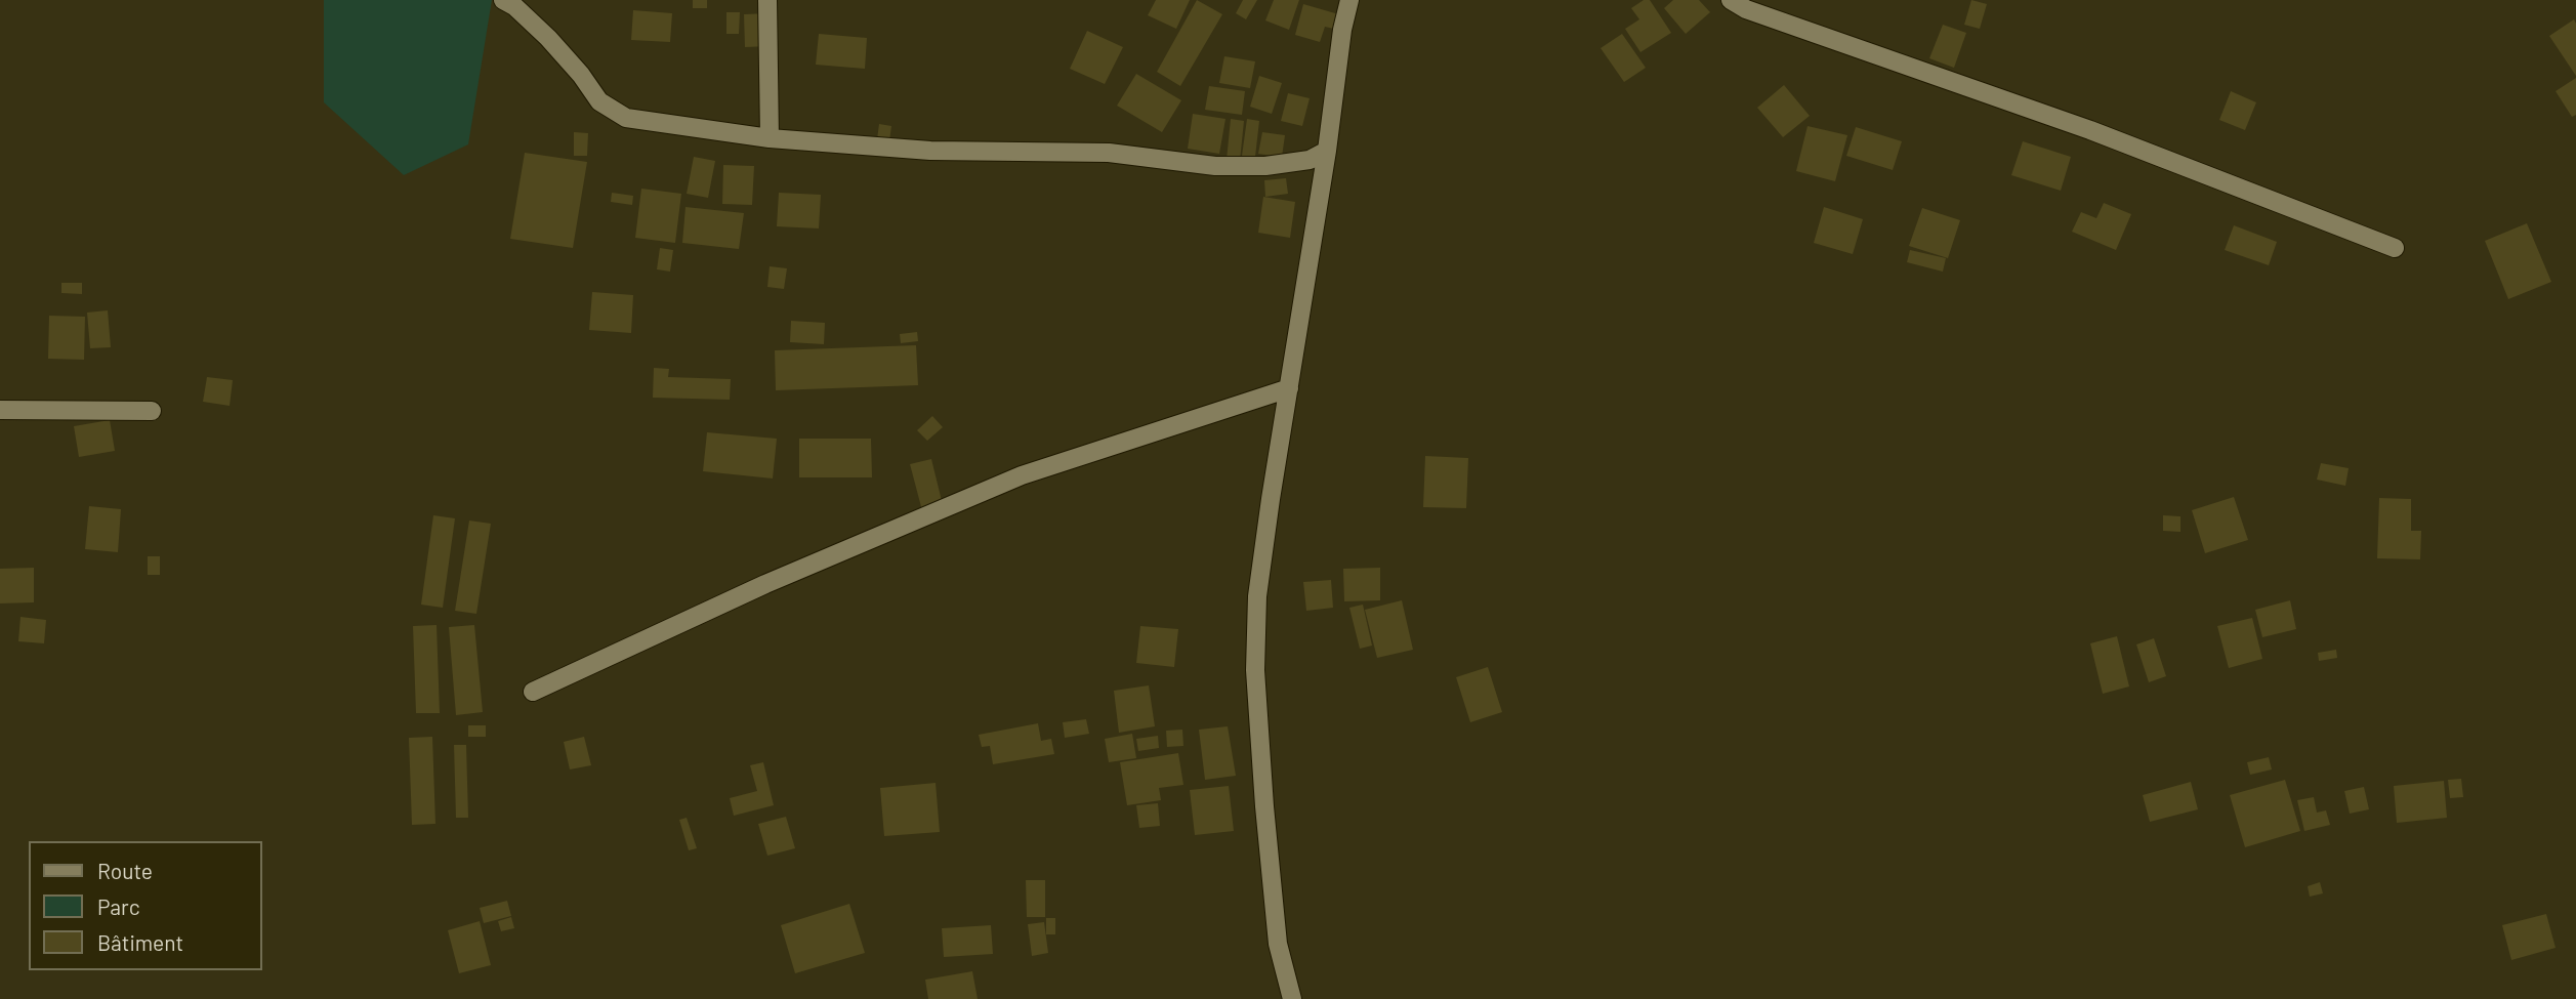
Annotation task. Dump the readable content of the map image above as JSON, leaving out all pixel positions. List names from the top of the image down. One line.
{"legend":["Route","Parc","Bâtiment"]}
